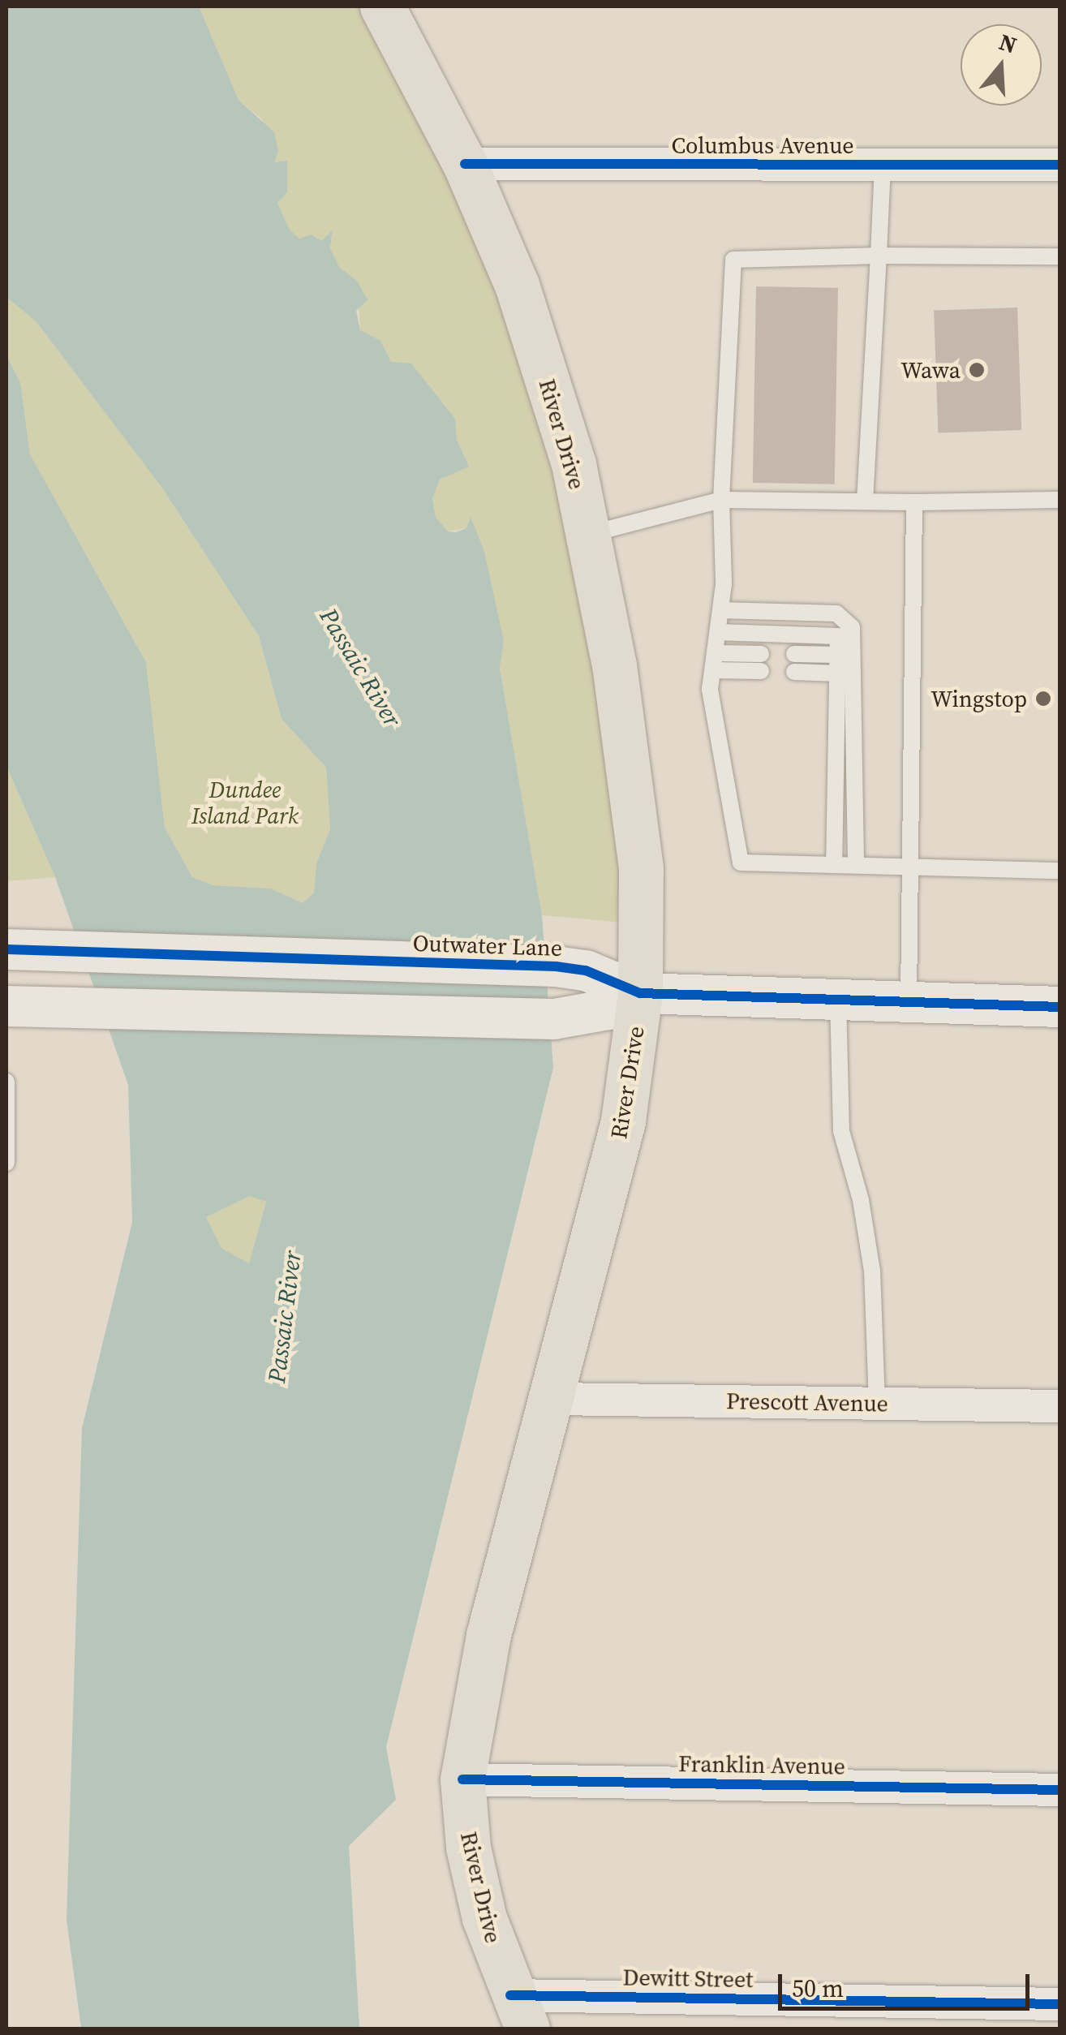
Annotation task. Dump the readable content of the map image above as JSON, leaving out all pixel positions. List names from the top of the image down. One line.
{"streets":{"main road":["River Drive"],"street":["Columbus Avenue","Outwater Lane","Prescott Avenue","Franklin Avenue","Dewitt Street"]},"crossings":[["Columbus Avenue","River Drive"],["River Drive","Outwater Lane"],["River Drive","Prescott Avenue"],["River Drive","Franklin Avenue"],["River Drive","Dewitt Street"]],"water":["Passaic River"],"parks":["Dundee Island Park"],"places":["Wawa","Wingstop"],"scale_bar":"50 m","north":"top"}
